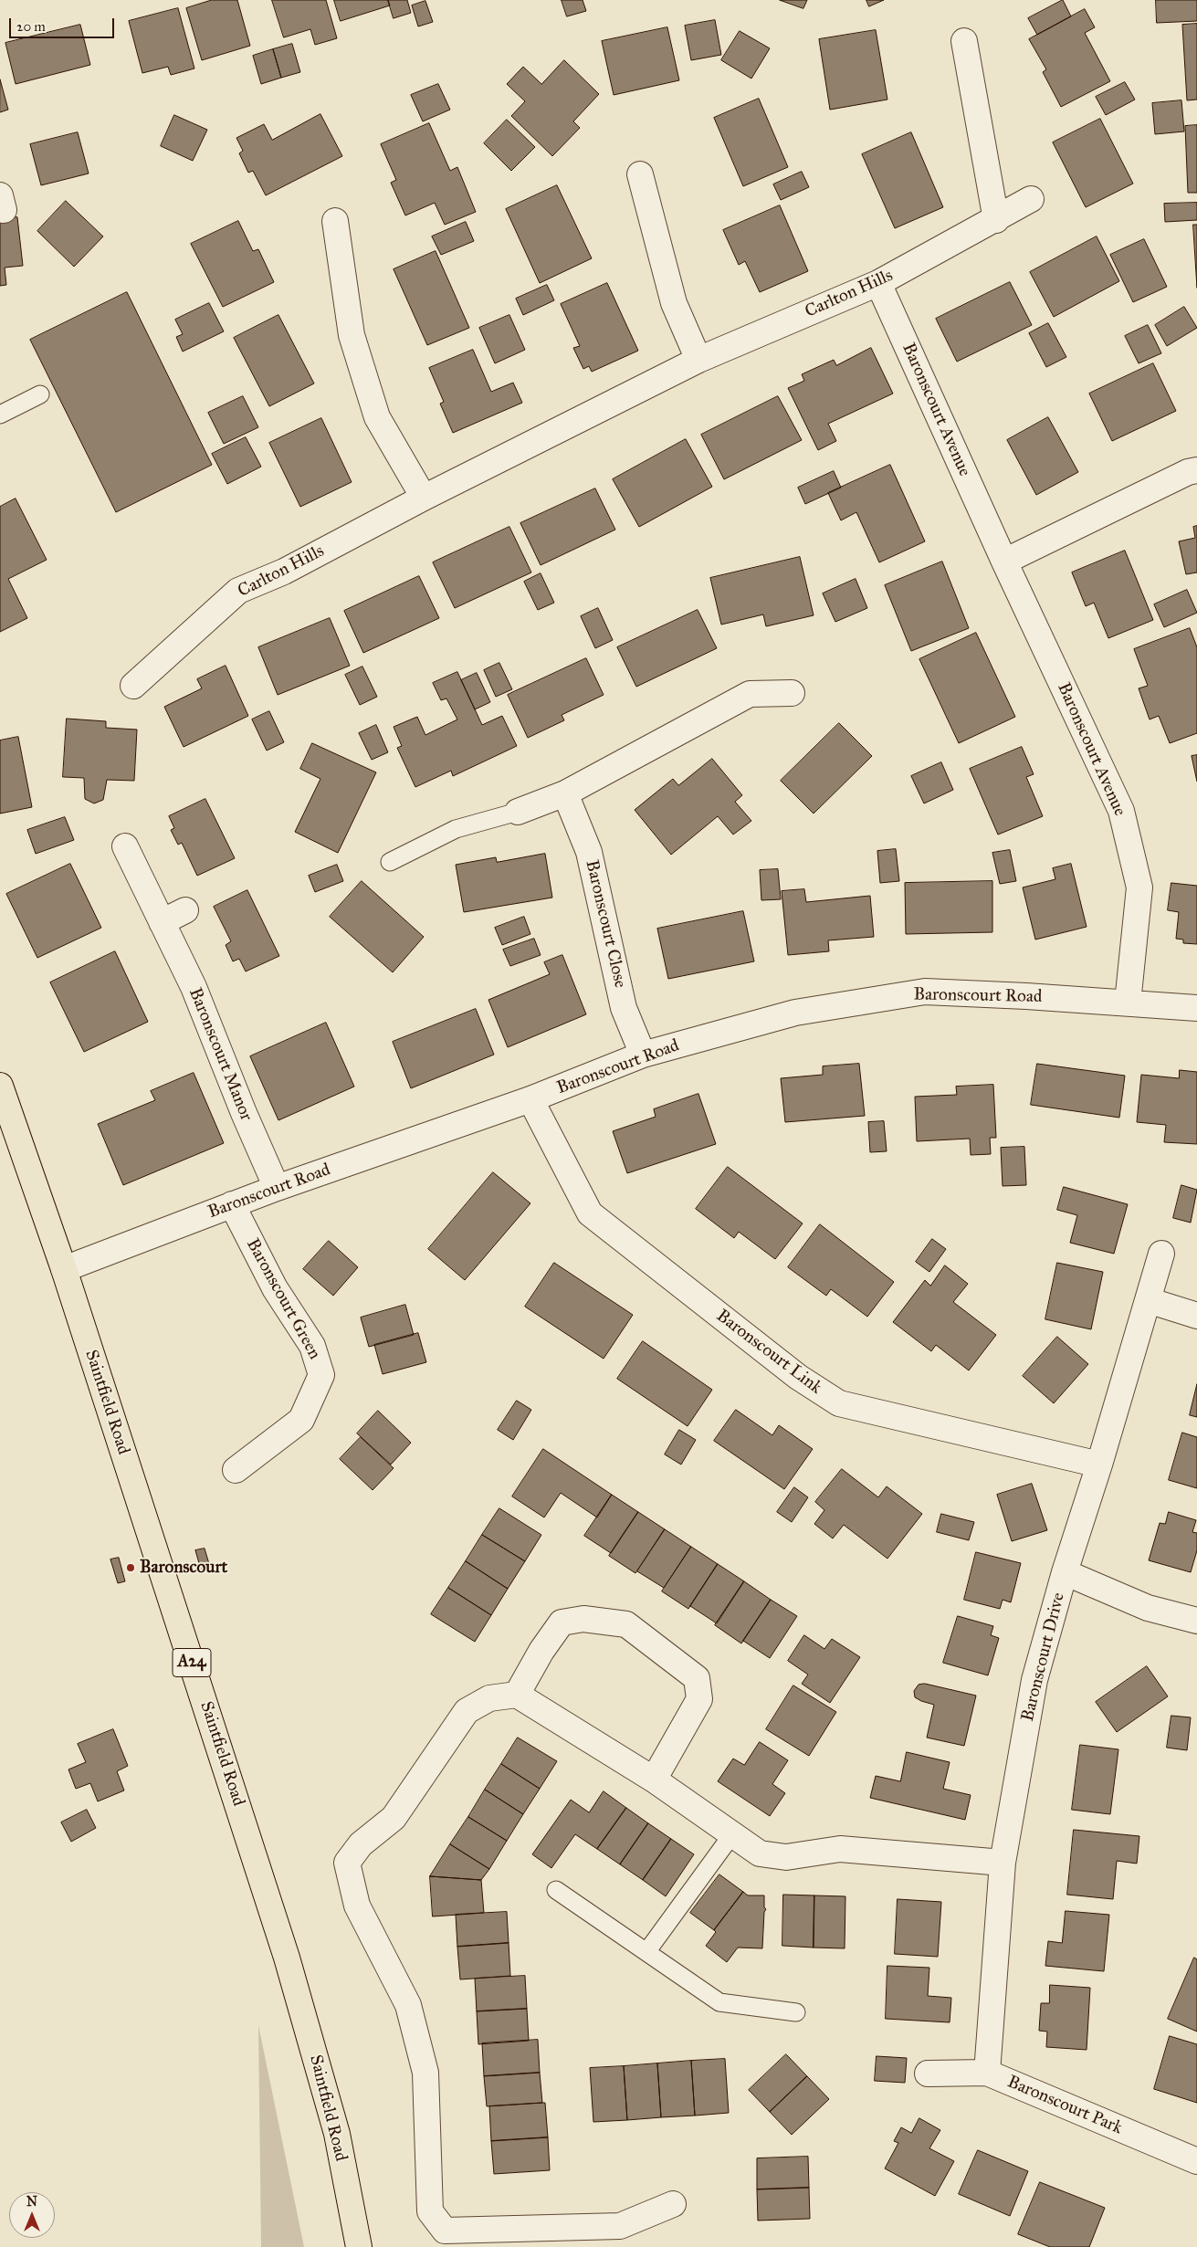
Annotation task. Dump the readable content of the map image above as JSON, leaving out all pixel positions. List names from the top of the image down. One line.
{"streets":{"highway":["Saintfield Road","A24"],"street":["Carlton Hills","Baronscourt Avenue","Baronscourt Close","Baronscourt Road","Baronscourt Manor","Baronscourt Green","Baronscourt Link","Baronscourt Drive","Baronscourt Park"]},"crossings":[["Carlton Hills","Baronscourt Avenue"],["Baronscourt Avenue","Baronscourt Road"],["Baronscourt Close","Baronscourt Road"],["Baronscourt Road","Baronscourt Manor"],["Baronscourt Road","Baronscourt Green"],["Baronscourt Road","Baronscourt Link"],["Baronscourt Road","Saintfield Road"],["Baronscourt Link","Baronscourt Drive"],["Baronscourt Drive","Baronscourt Park"]],"places":["Baronscourt"],"scale_bar":"20 m","north":"top"}
